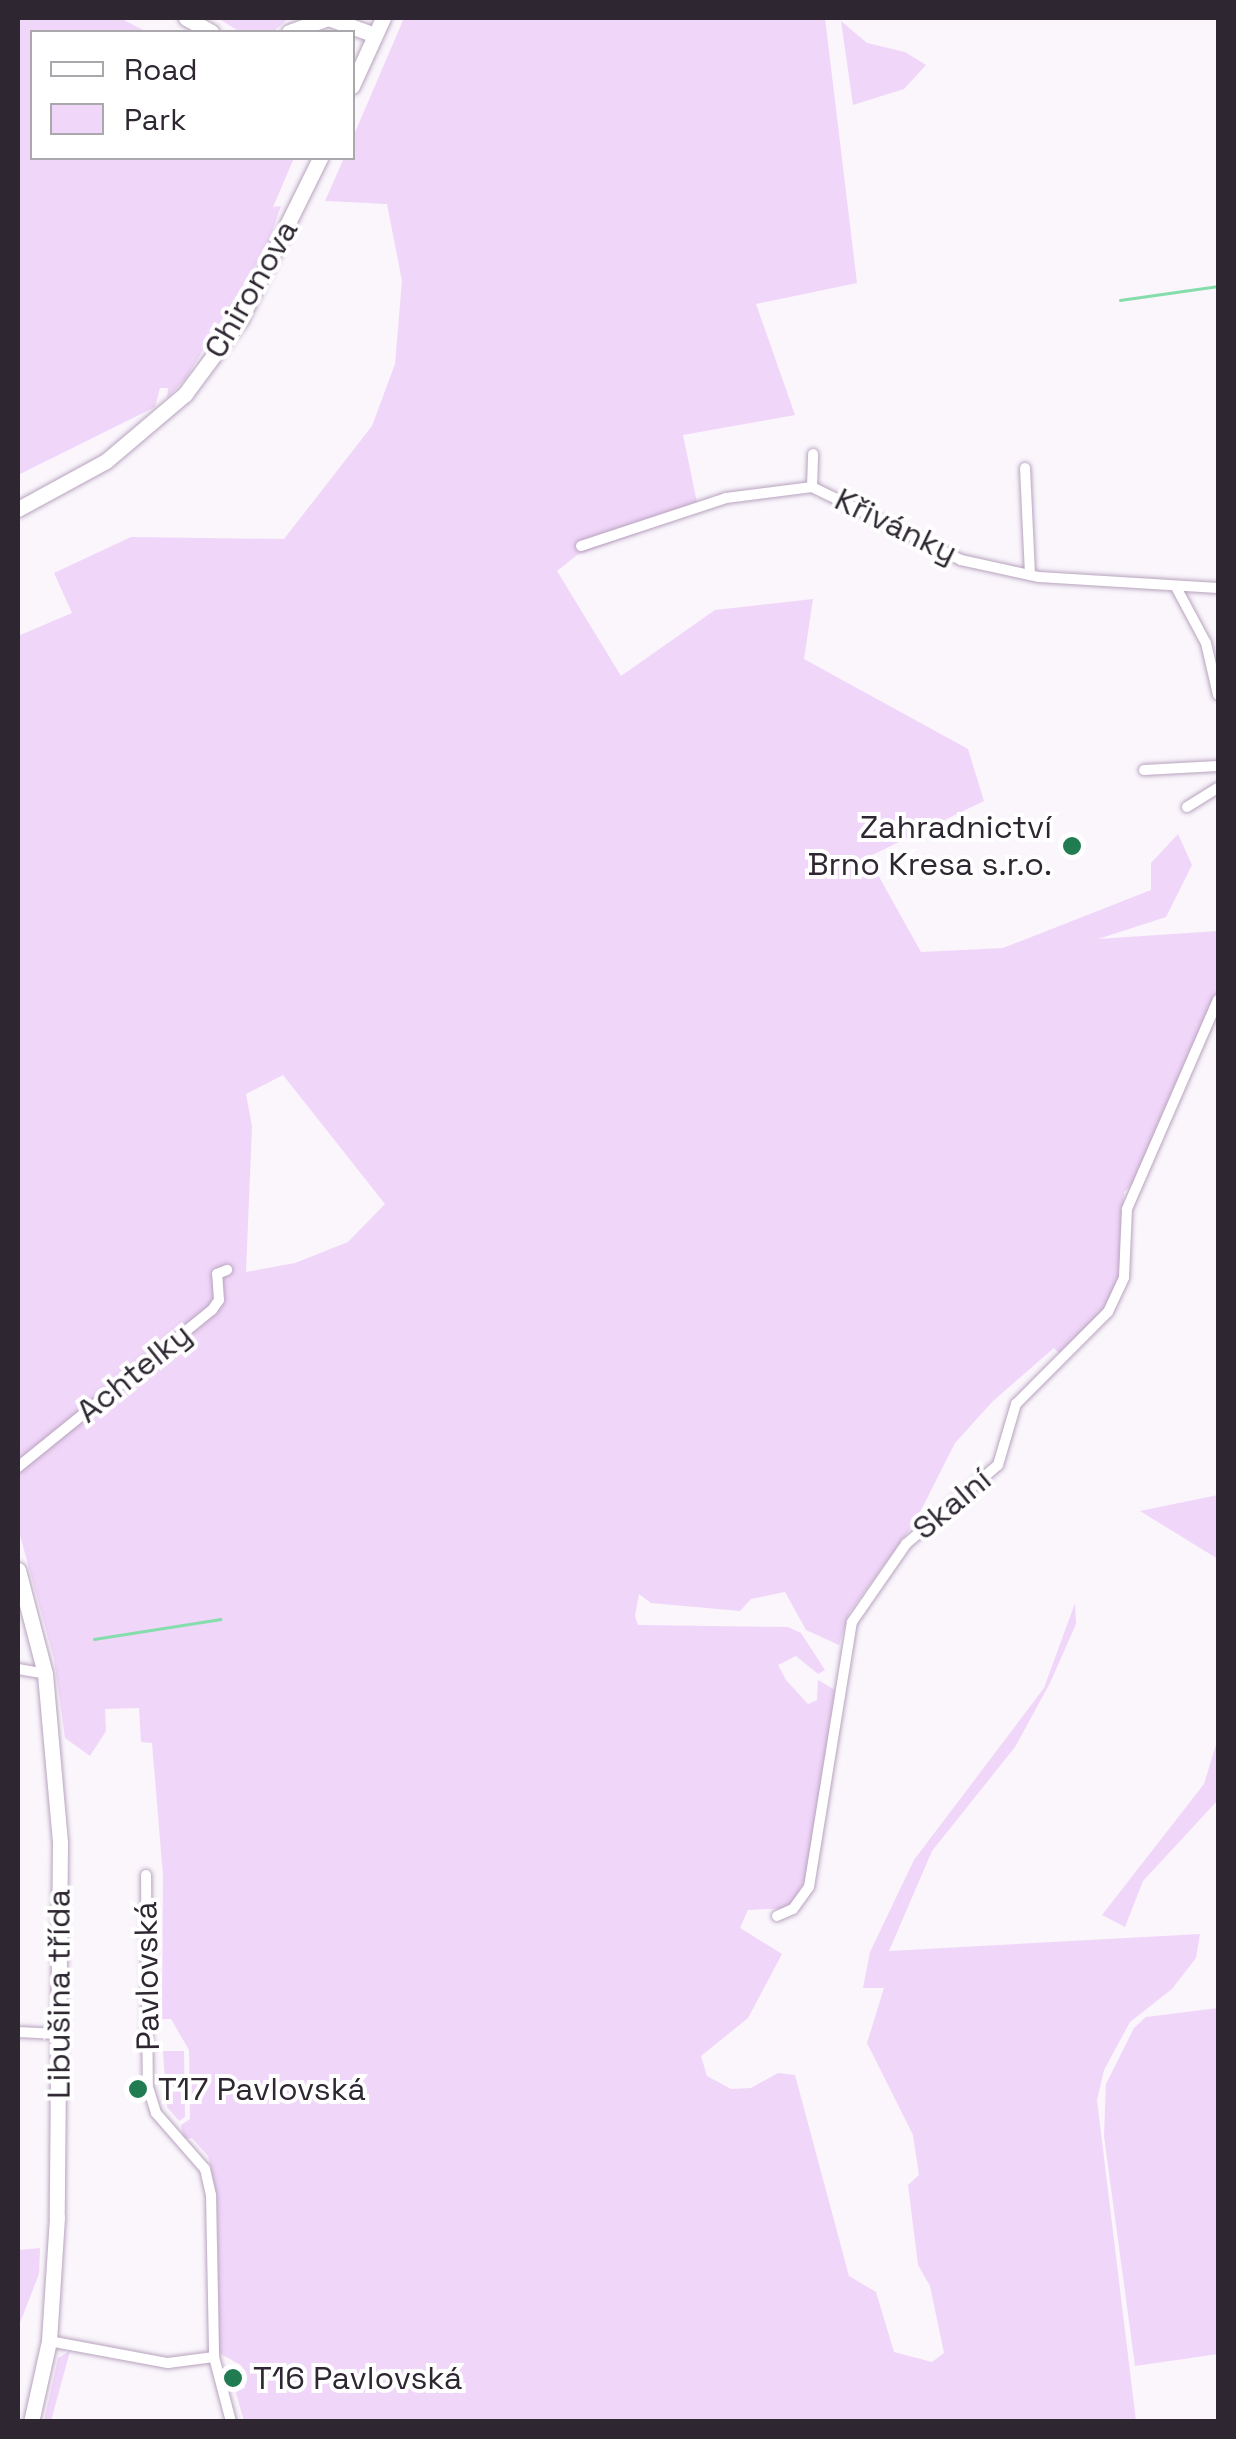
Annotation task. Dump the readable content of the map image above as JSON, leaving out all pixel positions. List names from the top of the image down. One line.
{"streets":{"street":["Chironova","Křivánky","Achtelky","Skalní","Pavlovská","Libušina třída"]},"places":["Zahradnictví Brno Kresa s.r.o.","T17 Pavlovská","T16 Pavlovská"],"legend":["Road","Park"]}
